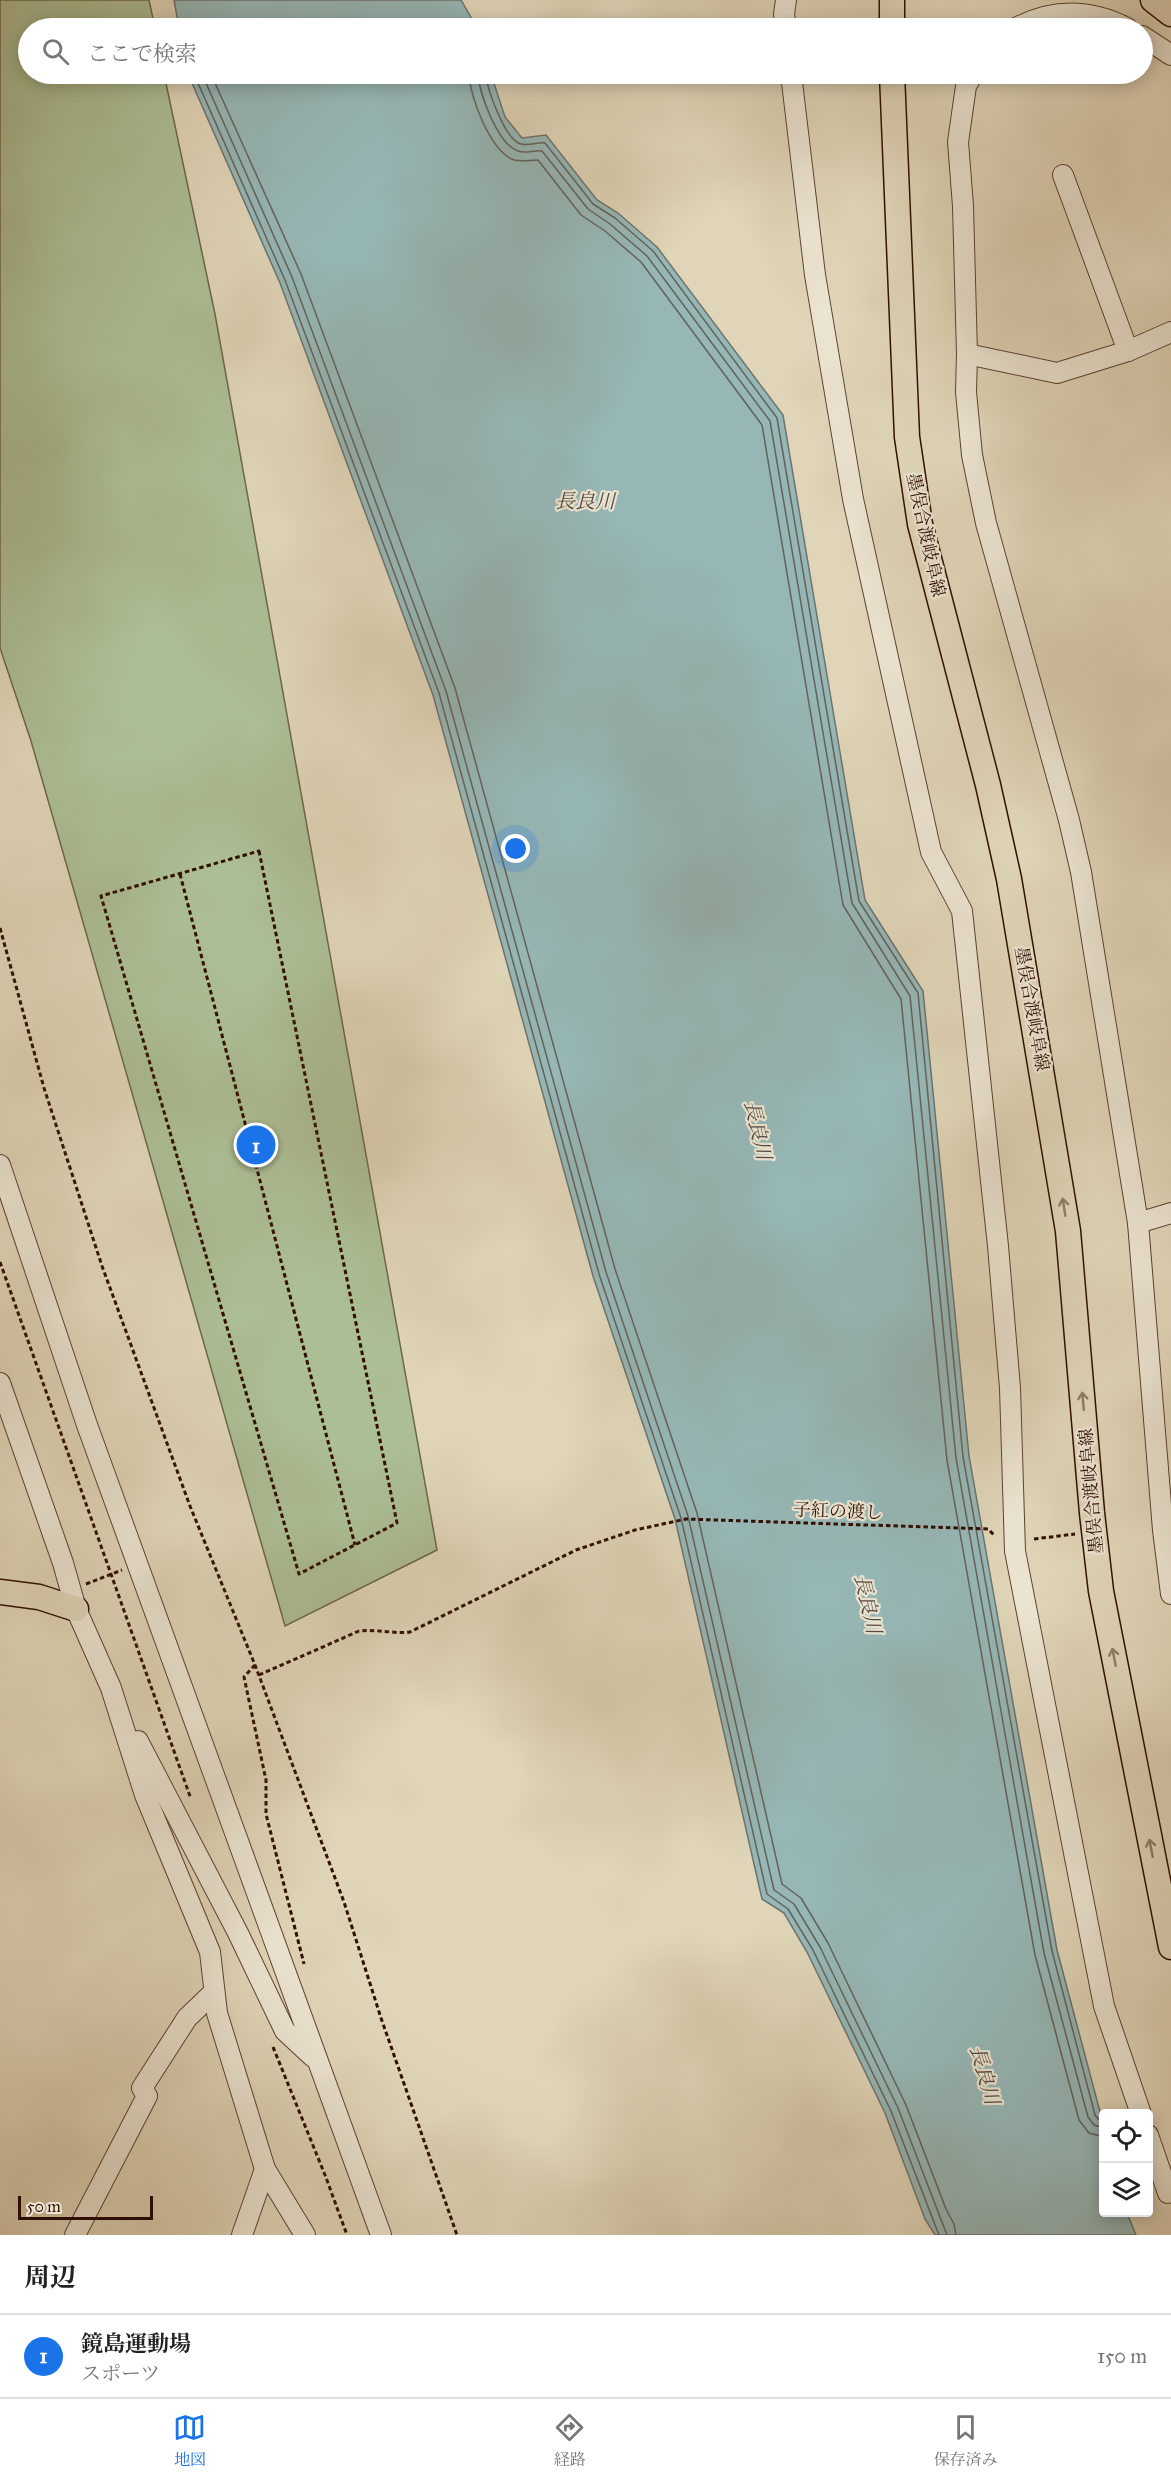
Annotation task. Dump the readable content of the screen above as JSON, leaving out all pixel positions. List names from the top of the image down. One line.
{"streets":{"main road":["墨俣合渡岐阜線"],"path":["子紅の渡し"]},"one_way":["墨俣合渡岐阜線"],"water":["長良川"],"scale_bar":"50 m","page":{"search":"ここで検索","pins":"1","scale":"50 m","heading":"周辺","list":[{"mark":"1","name":"鏡島運動場","note":"スポーツ","value":"150 m"}],"nav":["地図","経路","保存済み"]}}
